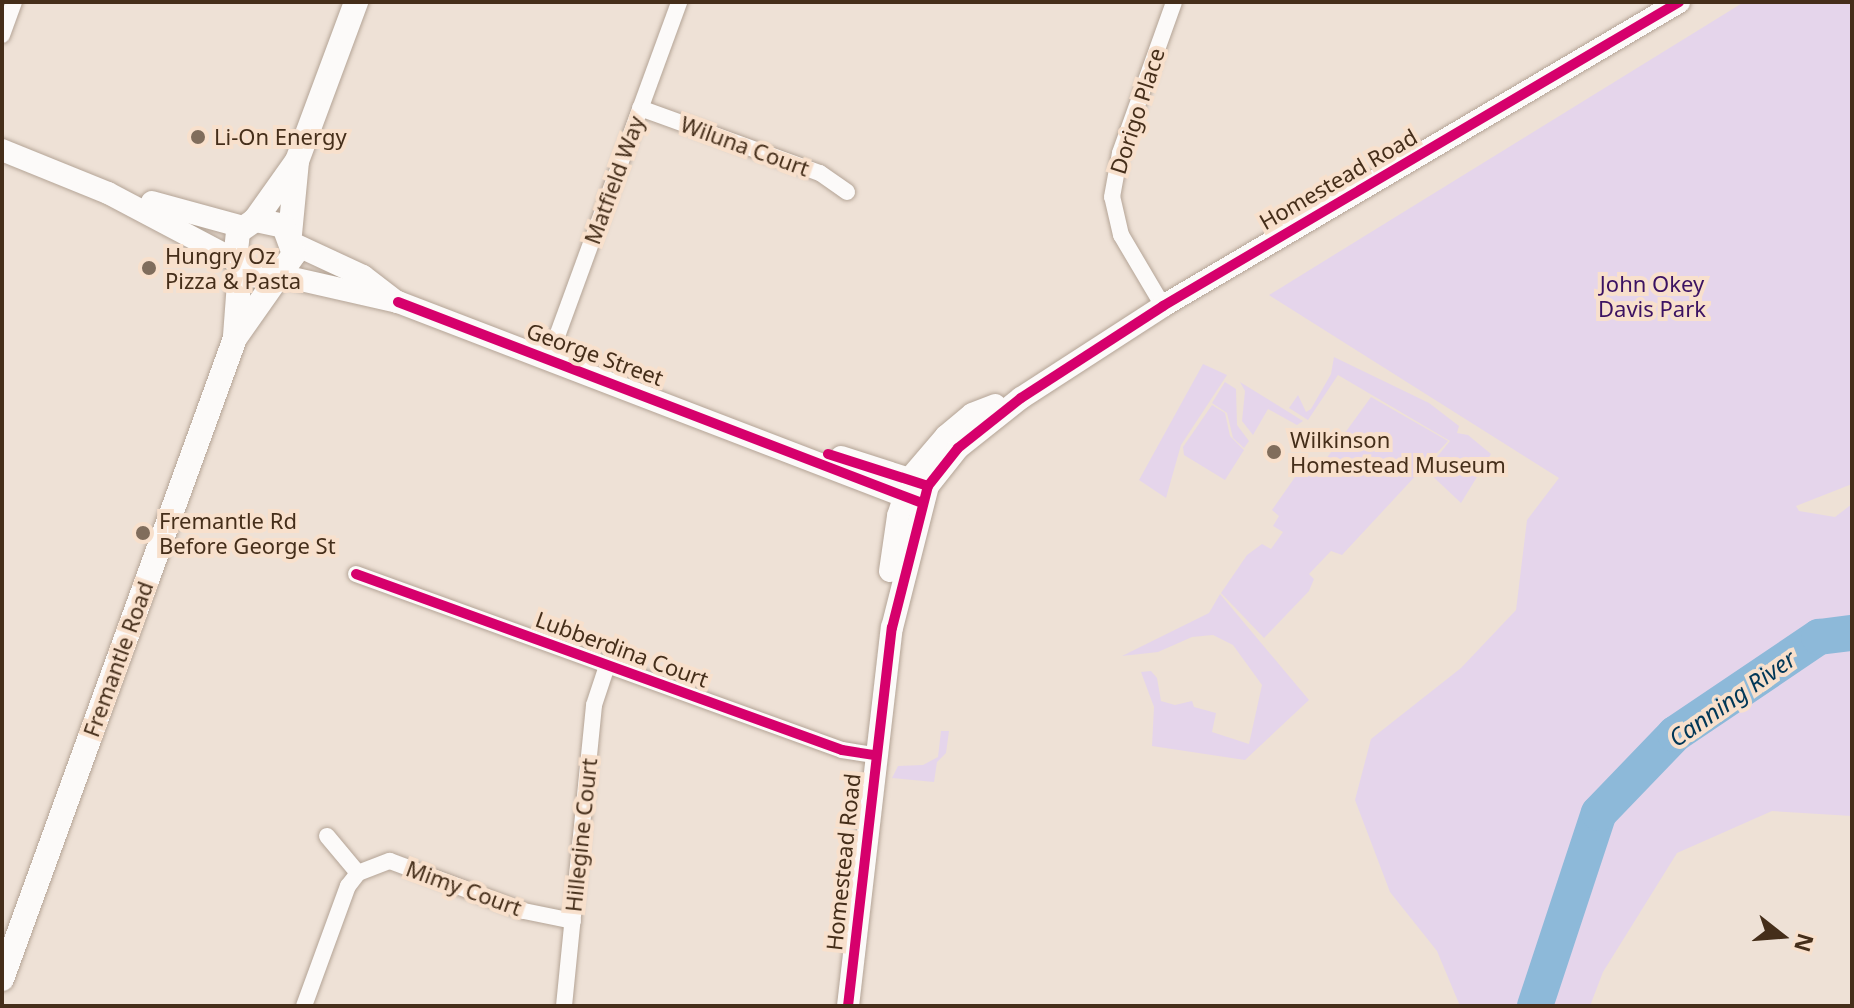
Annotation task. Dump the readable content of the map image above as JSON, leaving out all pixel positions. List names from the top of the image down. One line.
{"streets":{"main road":["Fremantle Road"],"street":["Dorigo Place","Wiluna Court","Homestead Road","Matfield Way","George Street","Lubberdina Court","Hillegine Court","Mimy Court"]},"crossings":[["Dorigo Place","Homestead Road"],["Wiluna Court","Matfield Way"],["Homestead Road","George Street"],["Homestead Road","Lubberdina Court"],["Matfield Way","George Street"],["George Street","Fremantle Road"],["Lubberdina Court","Hillegine Court"],["Hillegine Court","Mimy Court"]],"water":["Canning River"],"parks":["John Okey Davis Park"],"places":["Li-On Energy","Hungry Oz Pizza & Pasta","Wilkinson Homestead Museum","Fremantle Rd Before George St"],"north":"right"}
